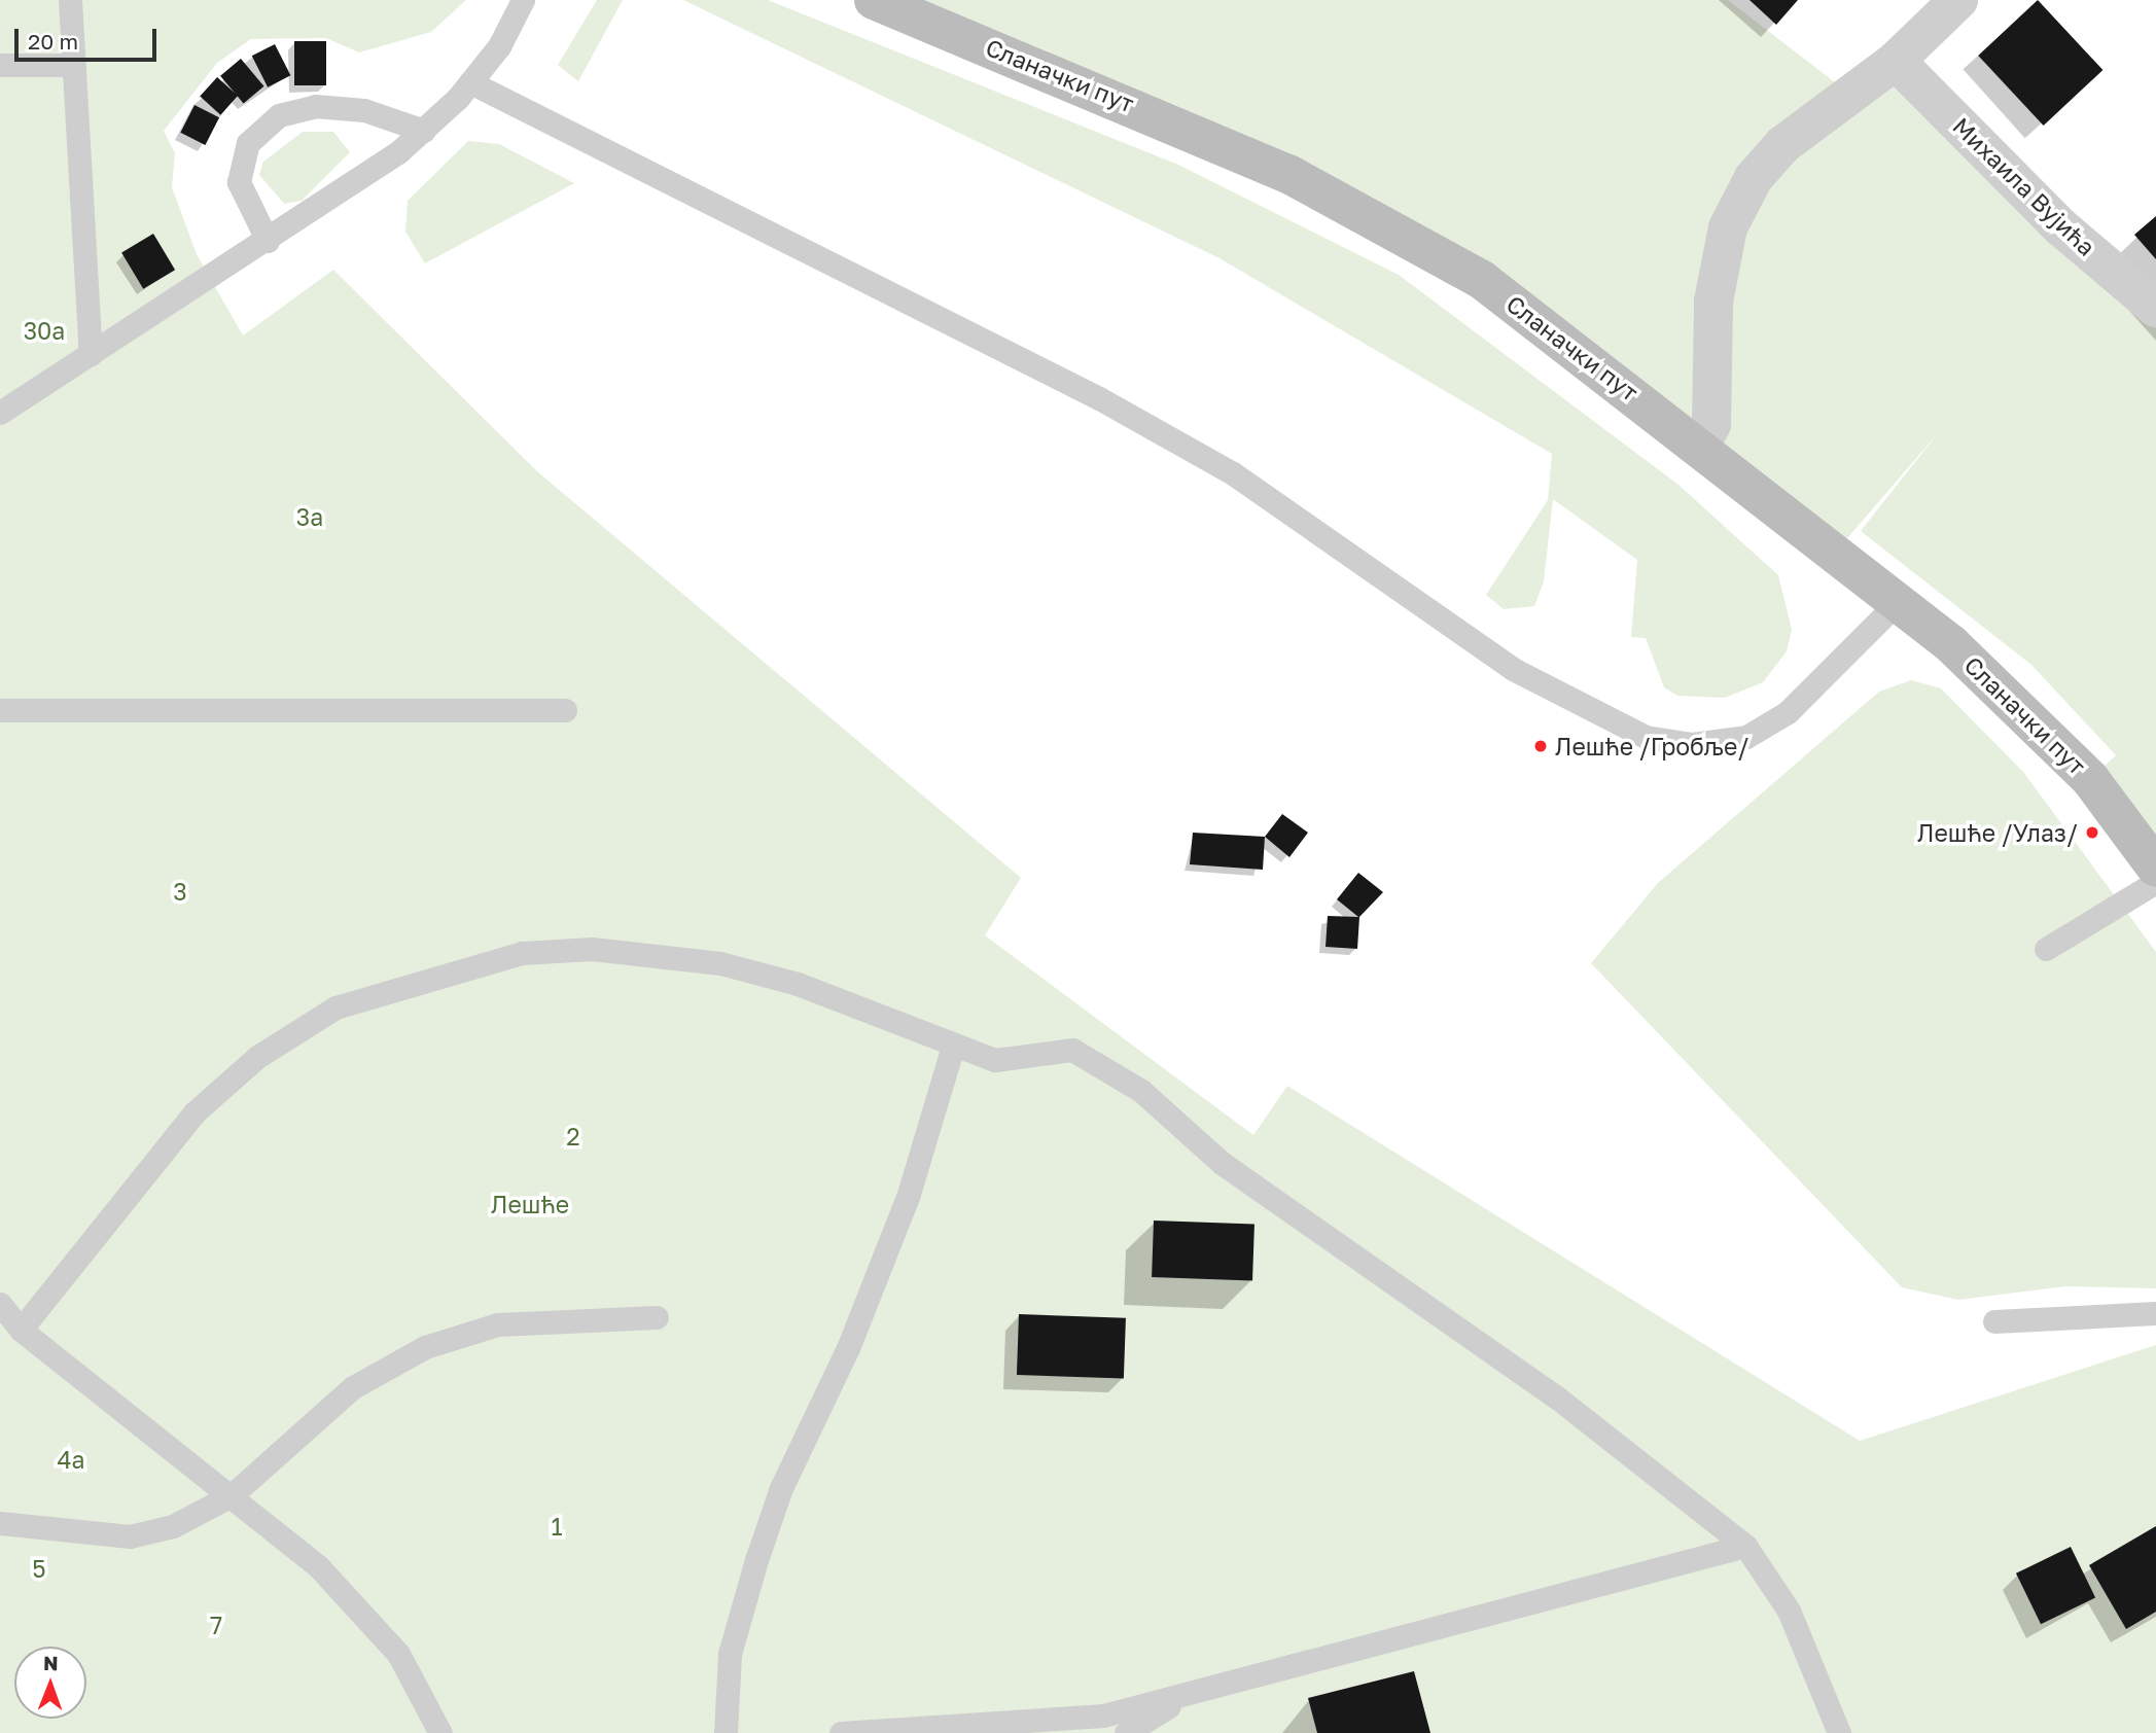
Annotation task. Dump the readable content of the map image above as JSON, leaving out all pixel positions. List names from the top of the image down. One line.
{"streets":{"street":["Сланачки пут","Михаила Вујића"]},"parks":["30a","3a","3","2","Лешће","4a","1","5","7"],"places":["Лешће /Гробље/","Лешће /Улаз/"],"scale_bar":"20 m","north":"top"}
